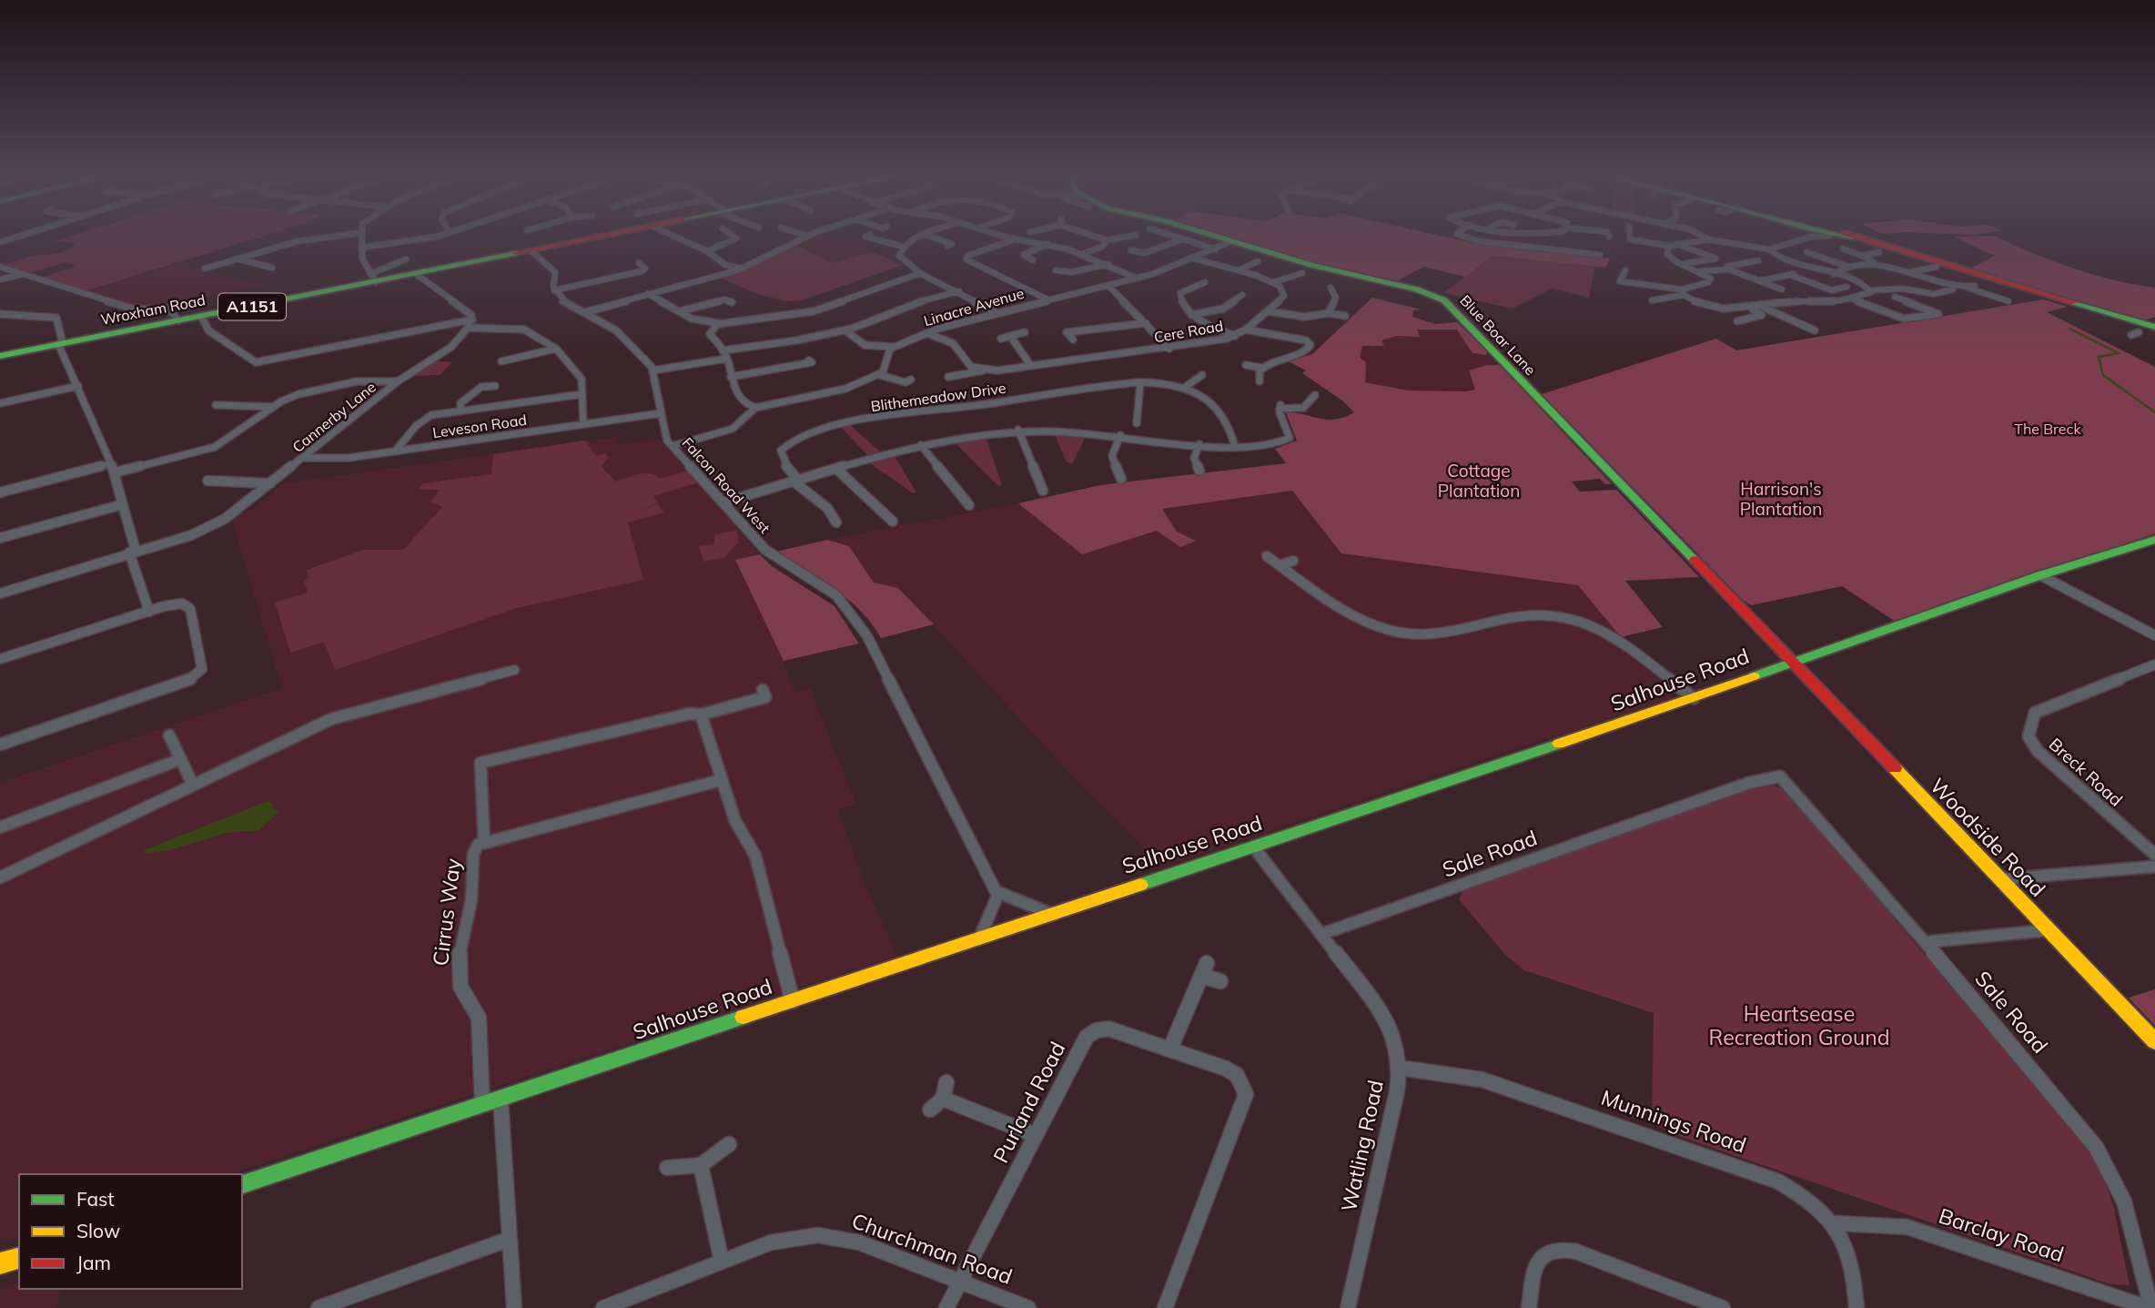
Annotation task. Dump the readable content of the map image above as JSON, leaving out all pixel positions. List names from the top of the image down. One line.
{"streets":{"street":["A1151","Linacre Avenue","Wroxham Road","Cere Road","Blue Boar Lane","Blithemeadow Drive","Cannerby Lane","Leveson Road","Falcon Road West","Salhouse Road","Breck Road","Woodside Road","Sale Road","Cirrus Way","Purland Road","Munnings Road","Watling Road","Barclay Road","Churchman Road"]},"crossings":[["Linacre Avenue","Blue Boar Lane"],["Blue Boar Lane","Salhouse Road"],["Blue Boar Lane","Woodside Road"],["Cannerby Lane","Leveson Road"],["Leveson Road","Falcon Road West"],["Salhouse Road","Woodside Road"],["Salhouse Road","Cirrus Way"],["Salhouse Road","Watling Road"],["Sale Road","Watling Road"],["Sale Road","Barclay Road"],["Purland Road","Churchman Road"],["Munnings Road","Watling Road"],["Munnings Road","Barclay Road"]],"parks":["The Breck","Cottage Plantation","Harrison's Plantation","Heartsease Recreation Ground"],"legend":["Fast","Slow","Jam"]}
